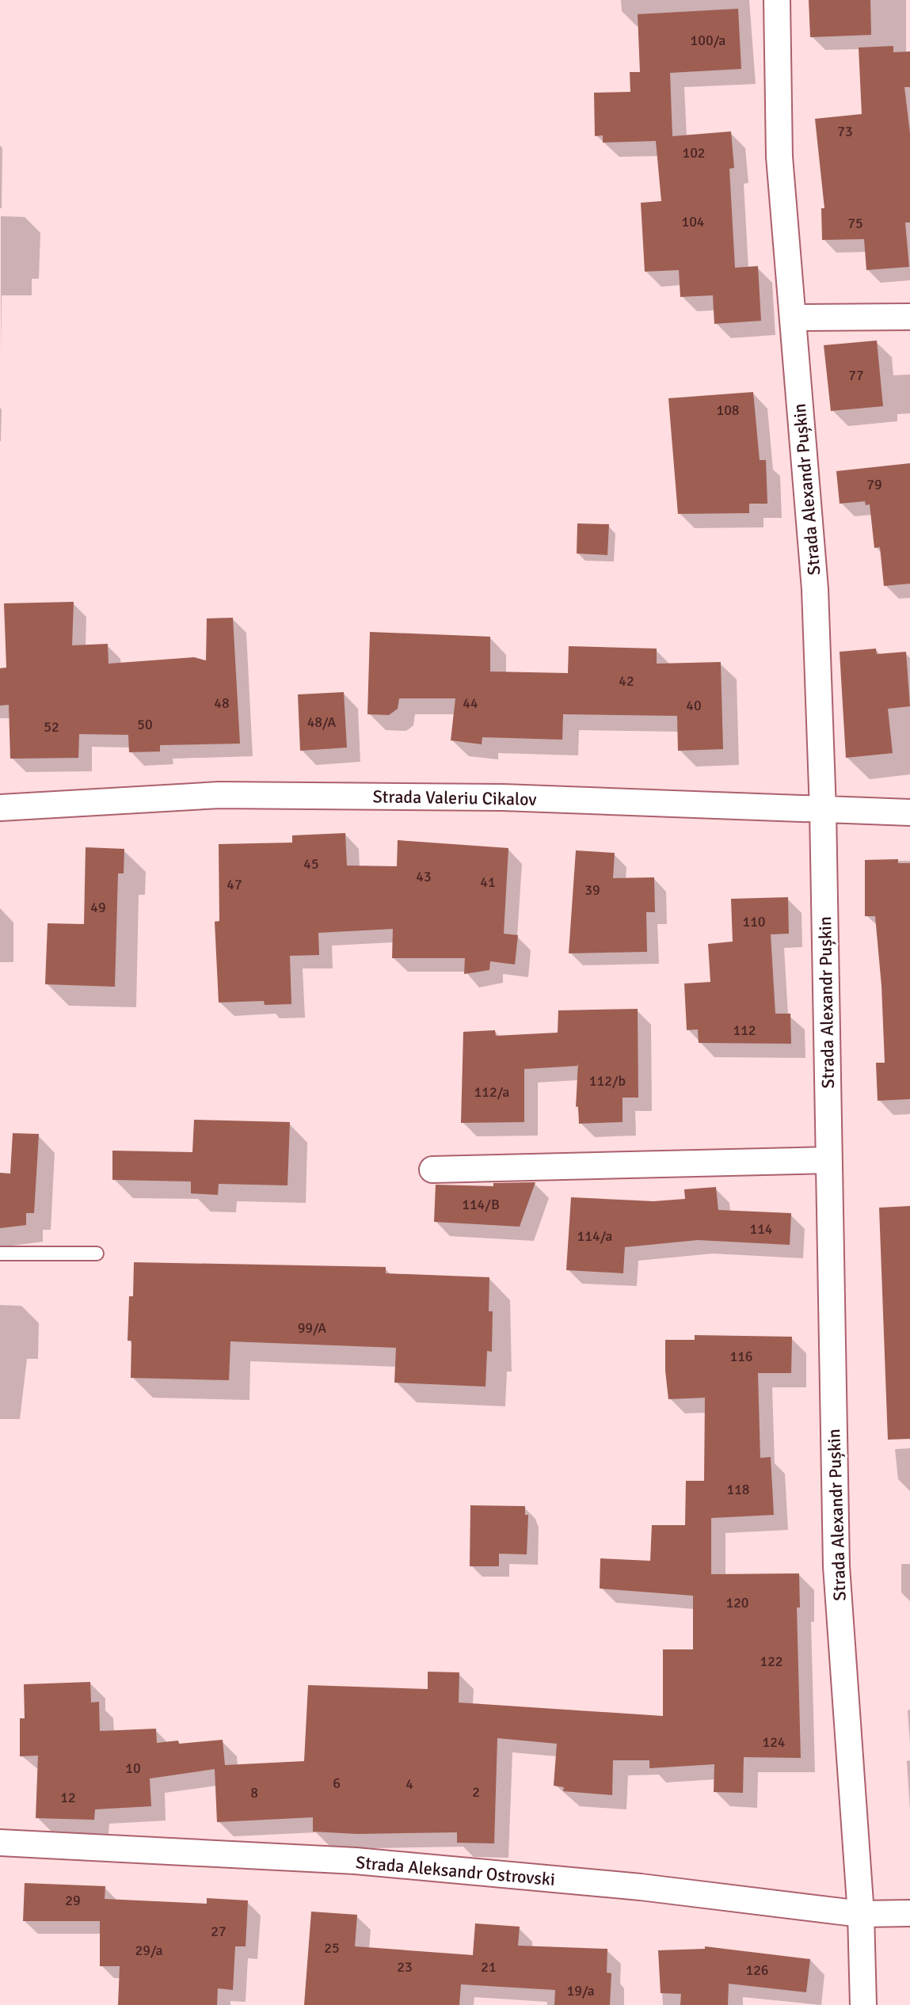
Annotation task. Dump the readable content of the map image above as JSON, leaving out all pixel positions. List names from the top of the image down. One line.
{"streets":{"street":["Strada Alexandr Pușkin","Strada Valeriu Cikalov","Strada Aleksandr Ostrovski"]},"crossings":[["Strada Alexandr Pușkin","Strada Valeriu Cikalov"],["Strada Alexandr Pușkin","Strada Aleksandr Ostrovski"]],"house_numbers":["100/a","73","102","104","75","77","108","79","42","48","44","40","48/A","50","52","45","43","41","47","39","49","110","112","112/b","112/a","114/B","114","114/a","99/A","116","118","120","122","124","10","6","4","2","8","12","29","27","25","29/a","23","21","126","19/a"]}
